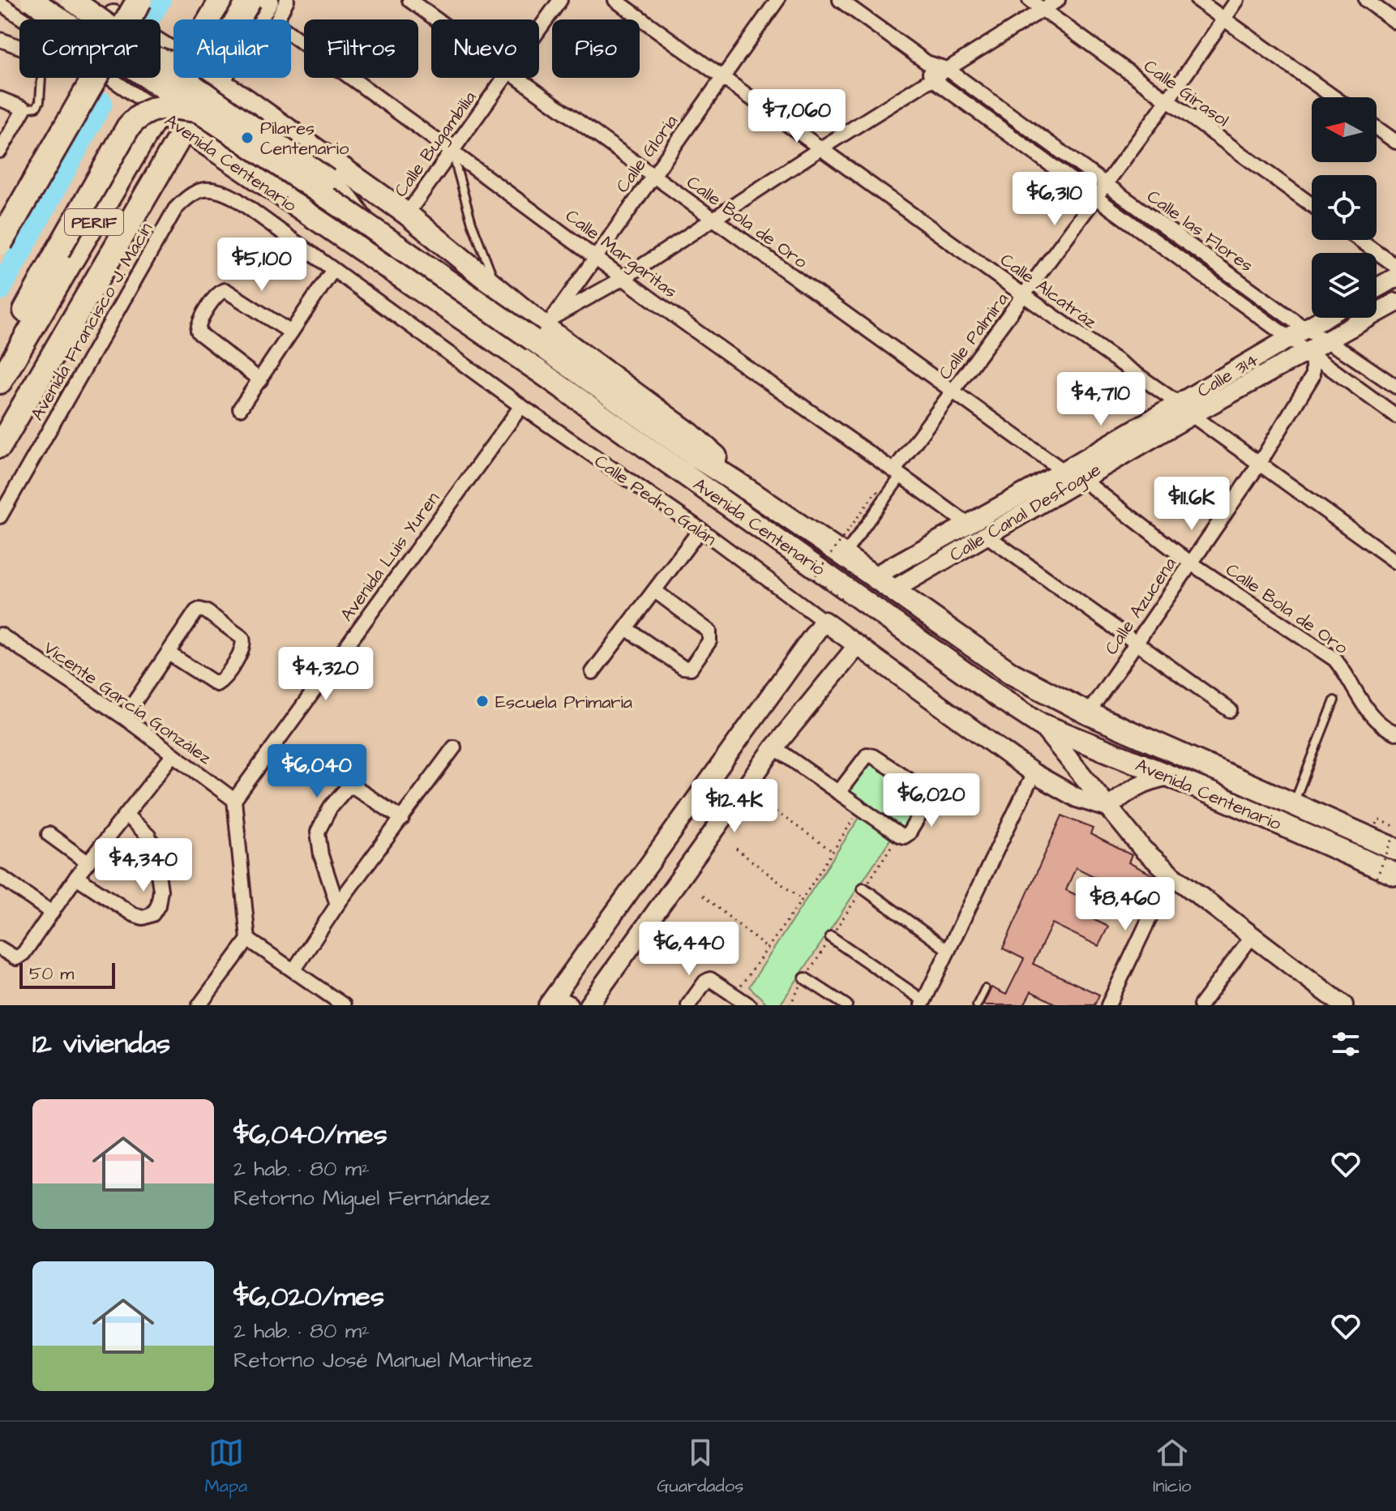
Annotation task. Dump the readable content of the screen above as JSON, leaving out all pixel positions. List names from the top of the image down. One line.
{"streets":{"highway":["PERIF"],"main road":["Avenida Centenario"],"street":["Calle Girasol","Calle Bugambilia","Calle Gloria","Calle Bola de Oro","Calle las Flores","Calle Margaritas","Calle Alcatráz","Avenida Francisco J. Macín","Calle Palmira","Calle 314","Calle Pedro Galán","Calle Canal Desfogue","Avenida Luis Yuren","Calle Azucena","Vicente García González"]},"crossings":[["Calle Girasol","Calle Palmira"],["Calle Bugambilia","Avenida Centenario"],["Calle Bugambilia","Calle Margaritas"],["Calle Gloria","Avenida Centenario"],["Calle Gloria","Calle Bola de Oro"],["Calle Gloria","Calle Margaritas"],["Calle Gloria","Calle Alcatráz"],["Avenida Centenario","PERIF"],["Avenida Centenario","Calle 314"],["Avenida Centenario","Calle Canal Desfogue"],["Avenida Centenario","Calle Azucena"],["Calle Bola de Oro","Calle Palmira"],["Calle Bola de Oro","Calle 314"],["Calle Bola de Oro","Calle Canal Desfogue"],["Calle Bola de Oro","Calle Azucena"],["Calle las Flores","Calle Palmira"],["Calle las Flores","Calle 314"],["Calle las Flores","Calle Azucena"],["Calle Margaritas","Calle Palmira"],["Calle Margaritas","Calle 314"],["Calle Alcatráz","Calle Palmira"],["Calle Alcatráz","Calle 314"],["Calle Alcatráz","Calle Azucena"],["Avenida Francisco J. Macín","Calle Pedro Galán"],["Calle 314","Calle Canal Desfogue"],["Calle Pedro Galán","Avenida Luis Yuren"],["Avenida Luis Yuren","Vicente García González"]],"places":["Pilares Centenario","Escuela Primaria"],"scale_bar":"50 m","north":"left","page":{"chip":["Comprar","Alquilar","Filtros","Nuevo","Piso"],"price":["$7,060","$6,310","$5,100","$4,710","$11.6K","$4,320","$6,040","$6,020","$12.4K","$4,340","$8,460","$6,440"],"scale":"50 m","heading":"12 viviendas","list":[{"name":"$6,040/mes","note":"2 hab. · 80 m² · Retorno Miguel Fernández"},{"name":"$6,020/mes","note":"2 hab. · 80 m² · Retorno José Manuel Martínez"}],"tabs":["Mapa","Guardados","Inicio"]}}
